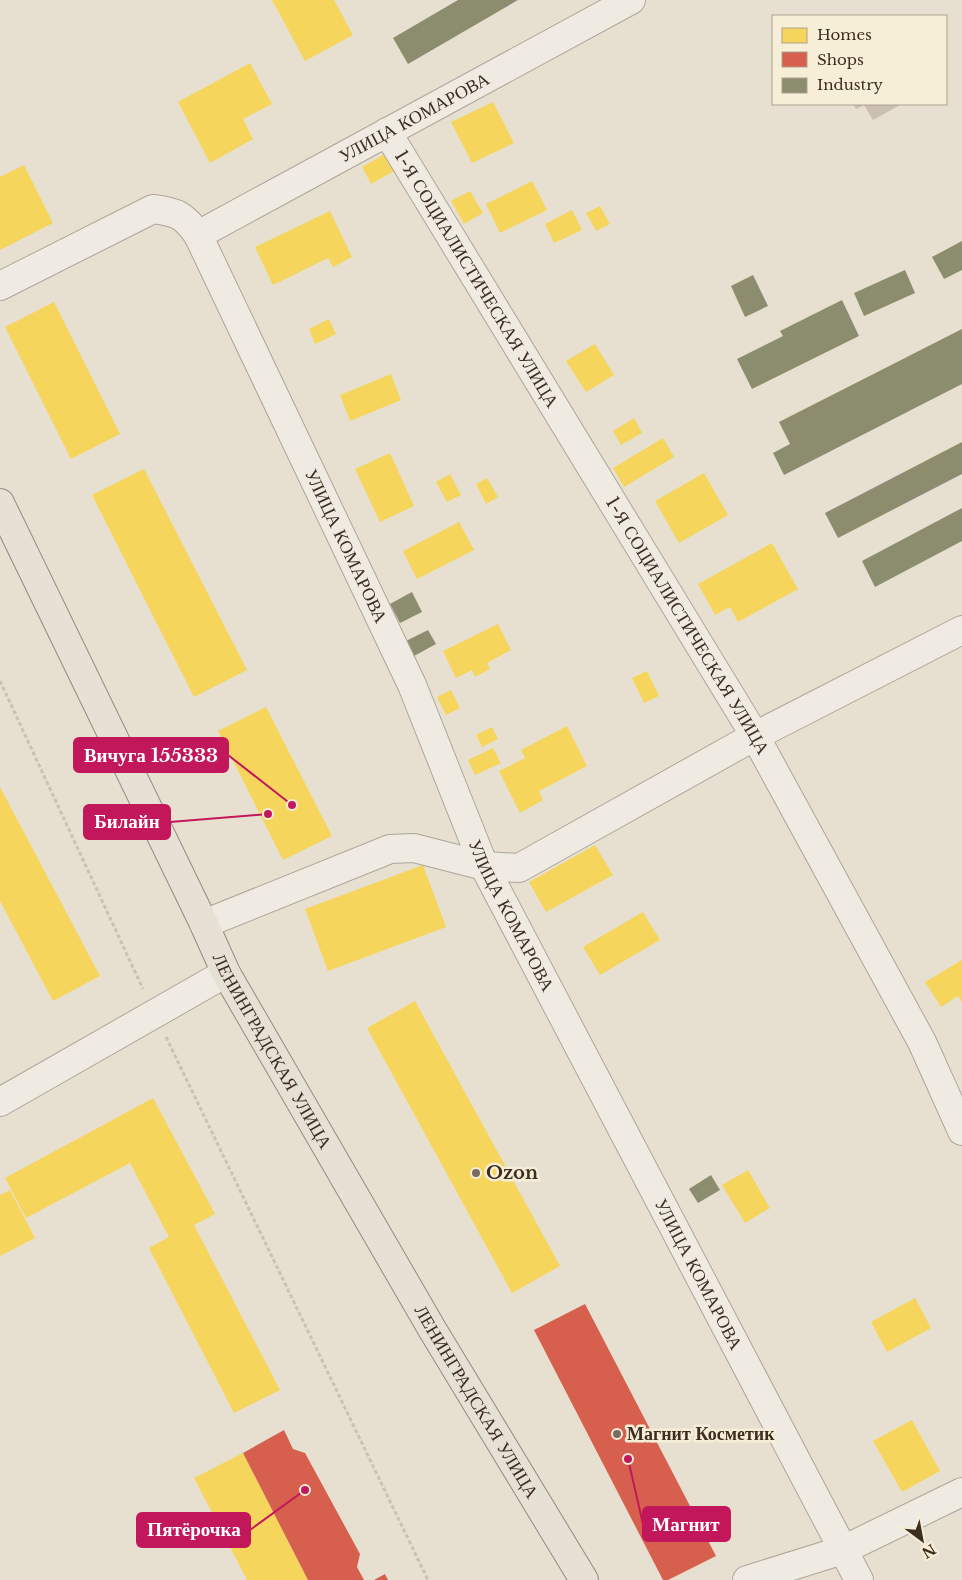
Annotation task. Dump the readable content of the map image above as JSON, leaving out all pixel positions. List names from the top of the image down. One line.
{"streets":{"main road":["ЛЕНИНГРАДСКАЯ УЛИЦА"],"street":["УЛИЦА КОМАРОВА","1-Я СОЦИАЛИСТИЧЕСКАЯ УЛИЦА"]},"crossings":[["УЛИЦА КОМАРОВА","1-Я СОЦИАЛИСТИЧЕСКАЯ УЛИЦА"]],"places":["Вичуга 155333","Билайн","Ozon","Магнит Косметик","Магнит","Пятёрочка"],"legend":["Homes","Shops","Industry"],"north":"bottom right"}
